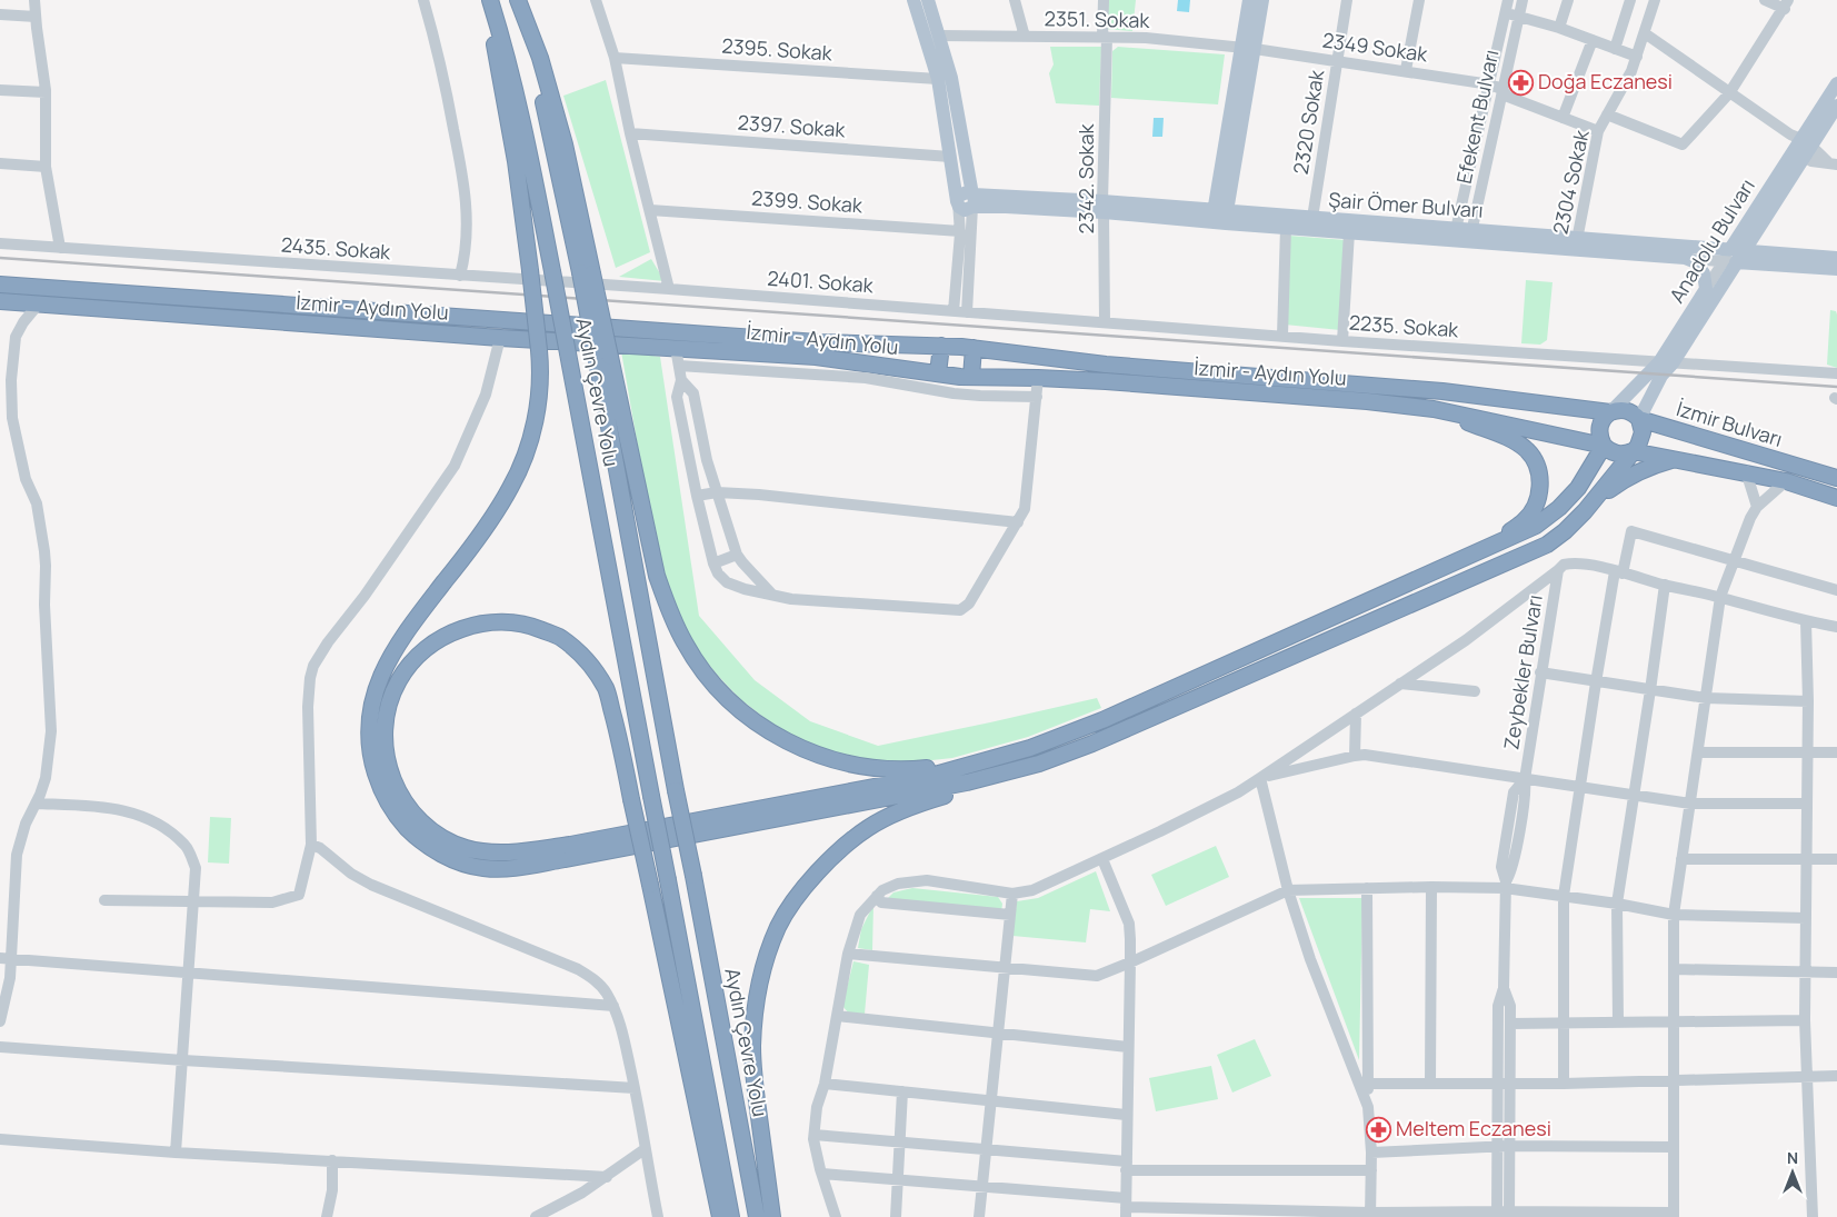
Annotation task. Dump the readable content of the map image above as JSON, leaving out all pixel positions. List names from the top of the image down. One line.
{"streets":{"highway":["İzmir - Aydın Yolu","Aydın Çevre Yolu","İzmir Bulvarı"],"main road":["Şair Ömer Bulvarı","Anadolu Bulvarı"],"street":["2351. Sokak","2349 Sokak","2395. Sokak","Efekent Bulvarı","2320 Sokak","2397. Sokak","2342. Sokak","2304 Sokak","2399. Sokak","2435. Sokak","2401. Sokak","2235. Sokak","Zeybekler Bulvarı"]},"crossings":[["2351. Sokak","2349 Sokak"],["2351. Sokak","2342. Sokak"],["2349 Sokak","Efekent Bulvarı"],["2349 Sokak","2320 Sokak"],["2349 Sokak","2304 Sokak"],["Efekent Bulvarı","Şair Ömer Bulvarı"],["2320 Sokak","Şair Ömer Bulvarı"],["2342. Sokak","Şair Ömer Bulvarı"],["2342. Sokak","2235. Sokak"],["2304 Sokak","Şair Ömer Bulvarı"],["Şair Ömer Bulvarı","Anadolu Bulvarı"],["Anadolu Bulvarı","İzmir - Aydın Yolu"],["Anadolu Bulvarı","2235. Sokak"],["Anadolu Bulvarı","İzmir Bulvarı"],["2435. Sokak","2401. Sokak"],["2401. Sokak","2235. Sokak"],["İzmir - Aydın Yolu","İzmir Bulvarı"]],"places":{"pharmacy":["Doğa Eczanesi","Meltem Eczanesi"]},"north":"top"}
